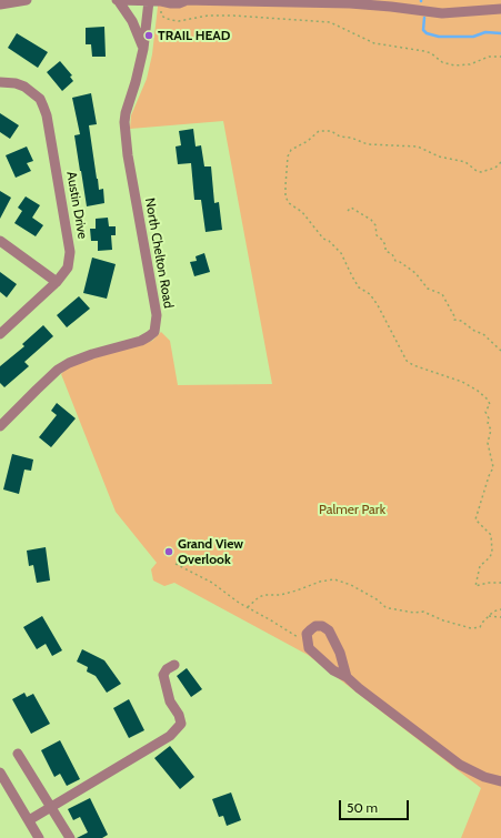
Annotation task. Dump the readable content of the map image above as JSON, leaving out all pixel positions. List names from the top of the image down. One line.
{"streets":{"street":["Austin Drive","North Chelton Road"]},"parks":["Palmer Park"],"places":["TRAIL HEAD","Grand View Overlook"],"scale_bar":"50 m"}
